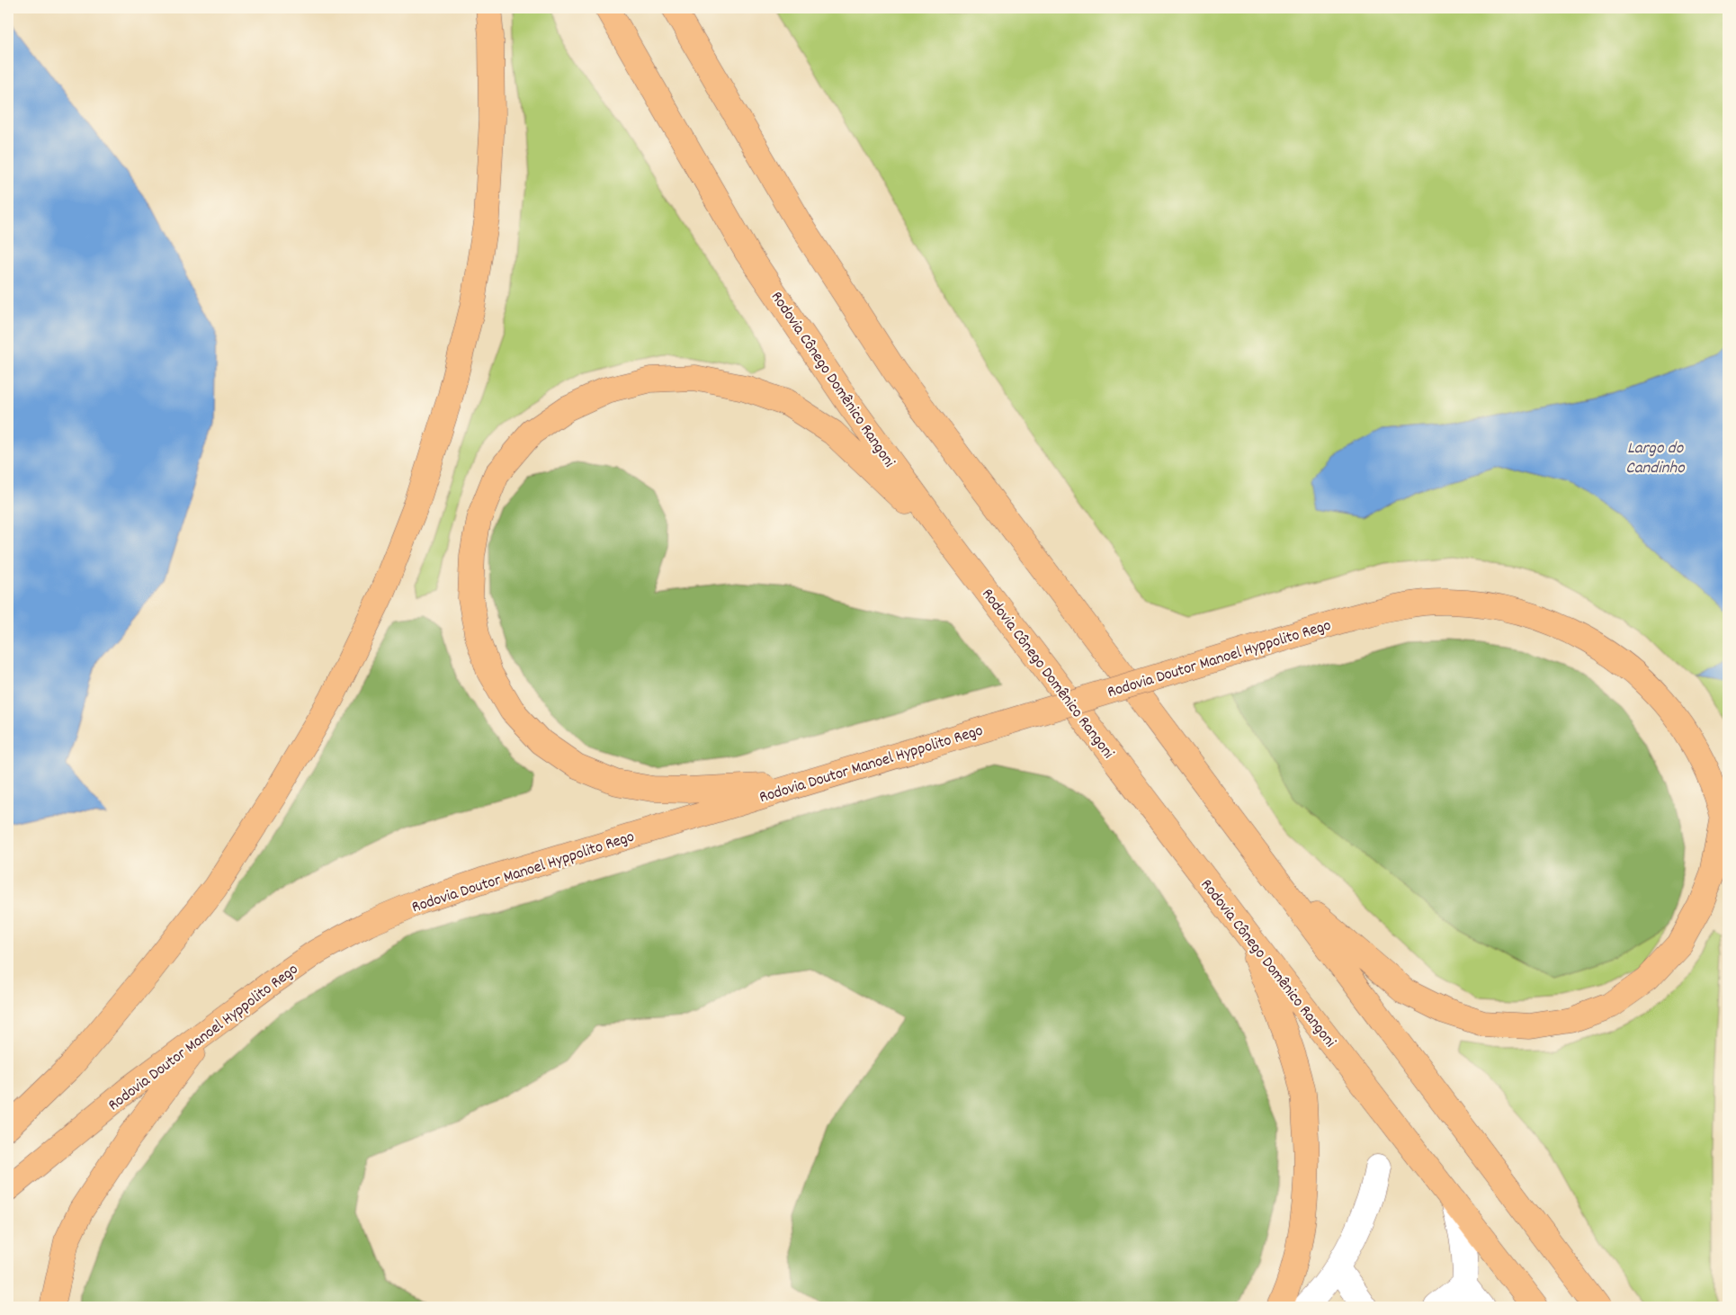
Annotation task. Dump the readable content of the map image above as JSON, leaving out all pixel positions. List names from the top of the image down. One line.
{"streets":{"highway":["Rodovia Cônego Domênico Rangoni","Rodovia Doutor Manoel Hyppolito Rego"]},"water":["Largo do Candinho"]}
